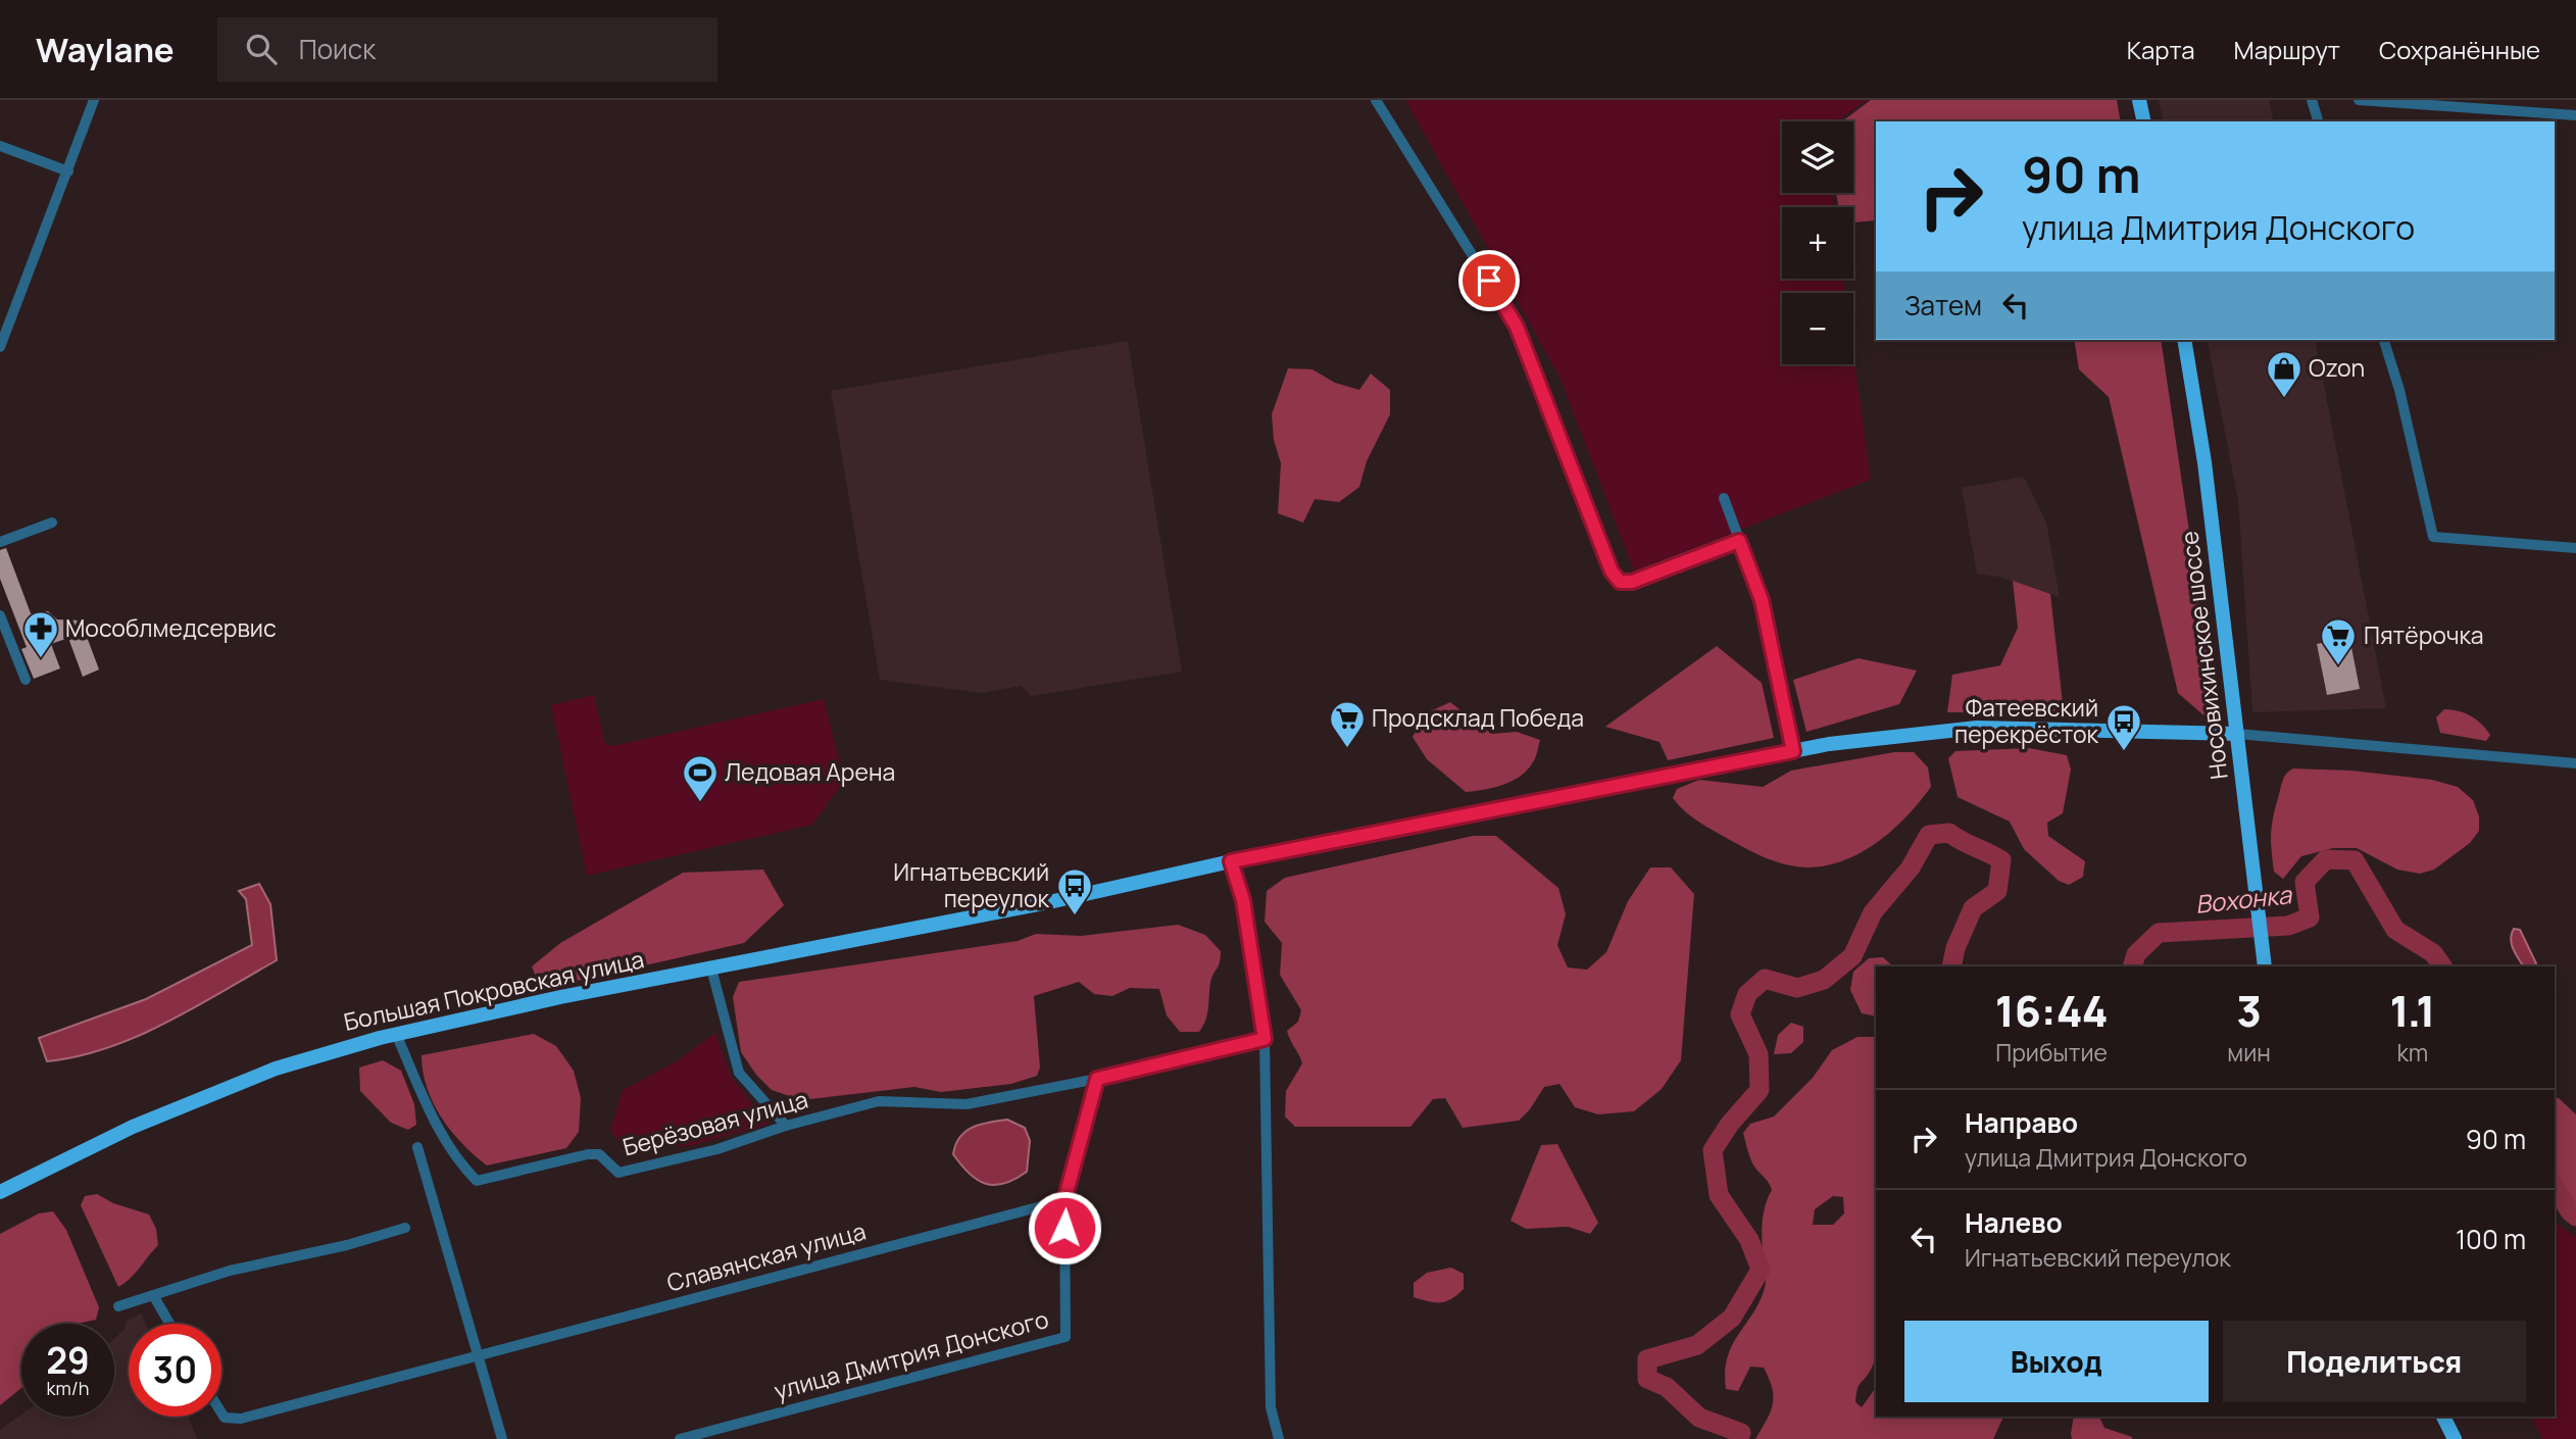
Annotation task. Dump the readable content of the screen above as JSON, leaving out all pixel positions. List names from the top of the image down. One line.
{"streets":{"main road":["Носовихинское шоссе","Большая Покровская улица"],"street":["Берёзовая улица","Славянская улица","улица Дмитрия Донского"]},"crossings":[["Носовихинское шоссе","Большая Покровская улица"],["Большая Покровская улица","Берёзовая улица"],["Берёзовая улица","улица Дмитрия Донского"],["Славянская улица","улица Дмитрия Донского"]],"water":["Вохонка"],"places":{"shop":["Ozon"],"pharmacy":["Мособлмедсервис"],"supermarket":["Пятёрочка","Продсклад Победа"],"bus stop":["Фатеевский перекрёсток","Игнатьевский переулок"],"sports":["Ледовая Арена"]},"page":{"header":"Waylane","search":"Поиск","nav":["Карта","Маршрут","Сохранённые"],"map_buttons":["+","−"],"turn":["90 m","улица Дмитрия Донского"],"then":"Затем","eta":["16:44","Прибытие","3","мин","1.1","km"],"list":[{"name":"Направо","note":"улица Дмитрия Донского","value":"90 m"},{"name":"Налево","note":"Игнатьевский переулок","value":"100 m"}],"buttons":["Выход","Поделиться"],"speed":"29 km/h","limit":"30"}}
